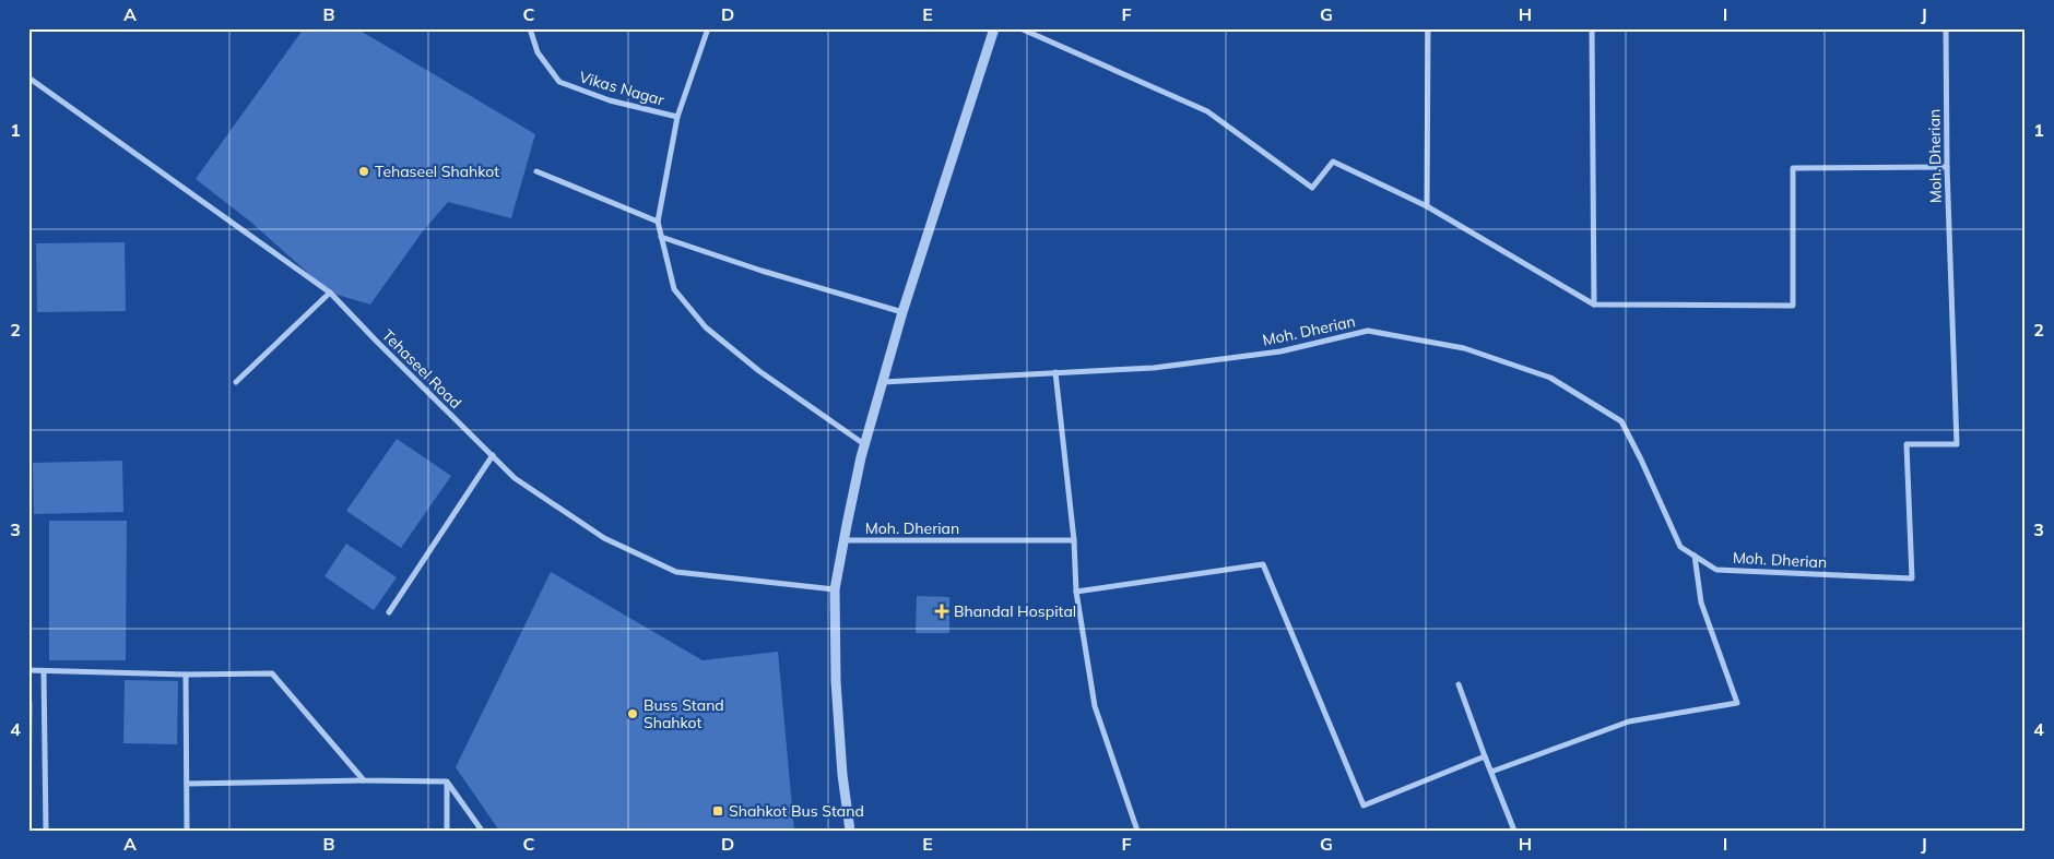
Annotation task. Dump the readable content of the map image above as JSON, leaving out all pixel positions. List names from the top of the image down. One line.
{"streets":{"street":["Vikas Nagar","Moh. Dherian","Tehaseel Road"]},"places":{"other":["Tehaseel Shahkot","Buss Stand Shahkot"],"health":["Bhandal Hospital"],"transit":["Shahkot Bus Stand"]},"grid":{"columns":["A","B","C","D","E","F","G","H","I","J"],"rows":["1","2","3","4"]}}
